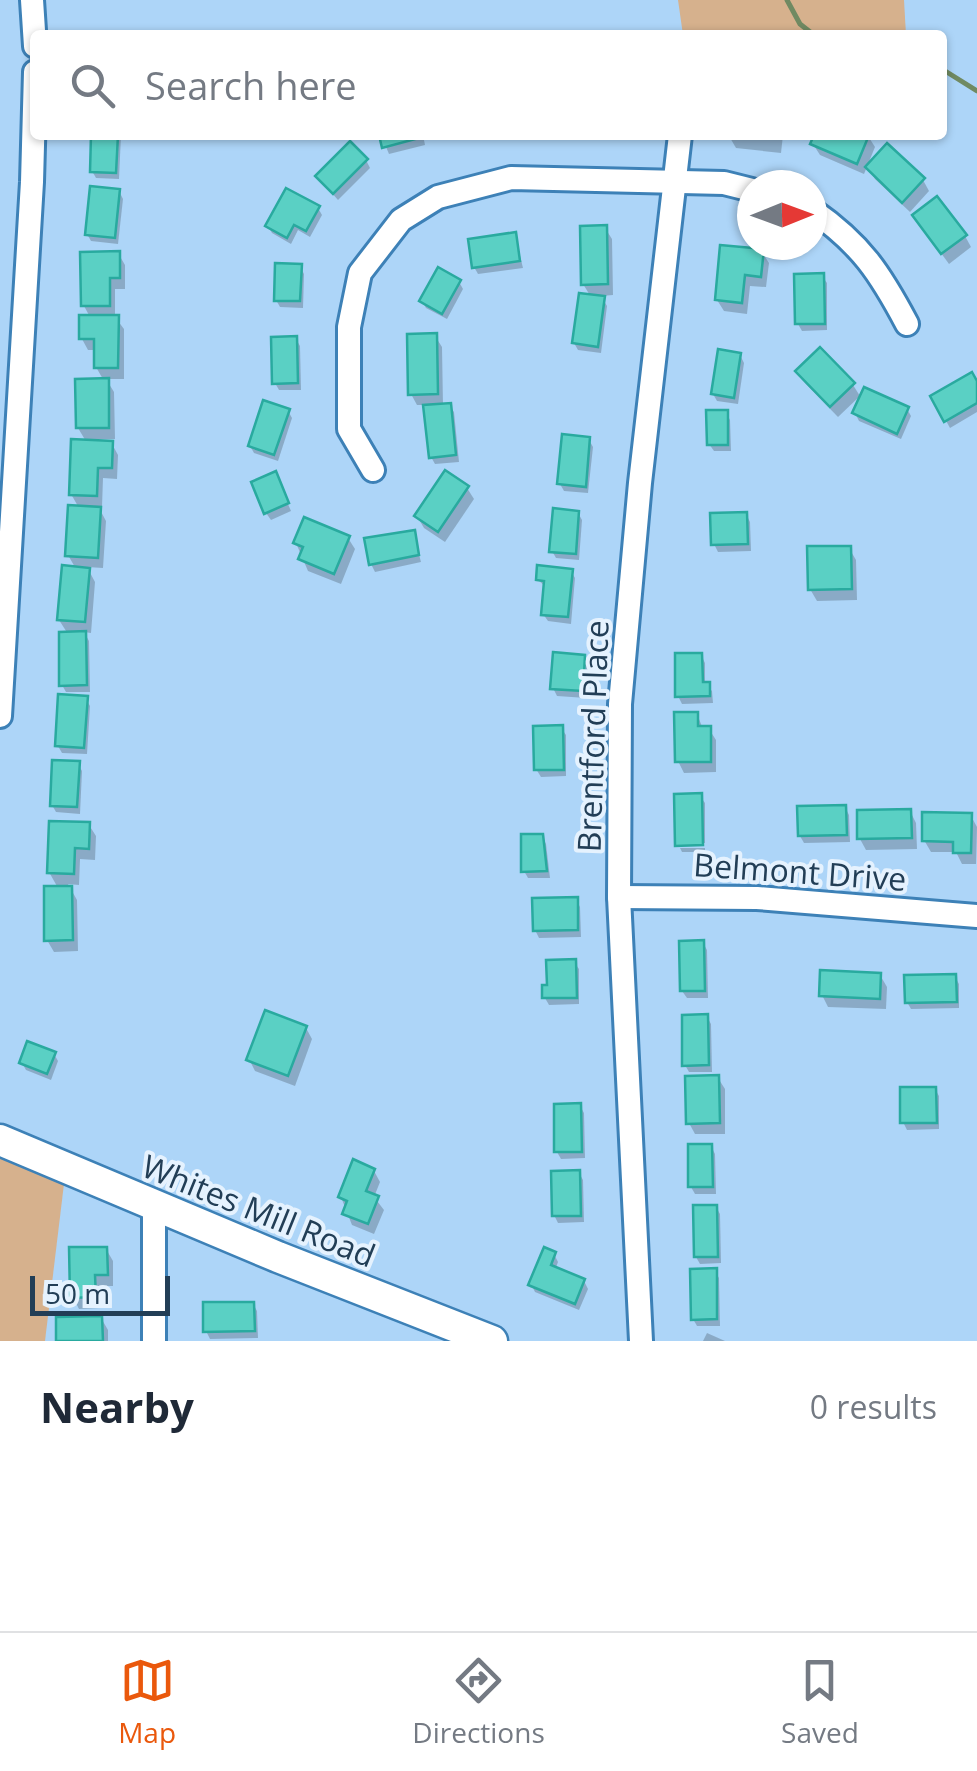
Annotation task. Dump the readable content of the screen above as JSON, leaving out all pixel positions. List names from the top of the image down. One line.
{"streets":{"street":["Brentford Place","Belmont Drive","Whites Mill Road"]},"crossings":[["Brentford Place","Belmont Drive"]],"scale_bar":"50 m","north":"right","page":{"search":"Search here","scale":"50 m","heading":["Nearby","0 results"],"nav":["Map","Directions","Saved"]}}
